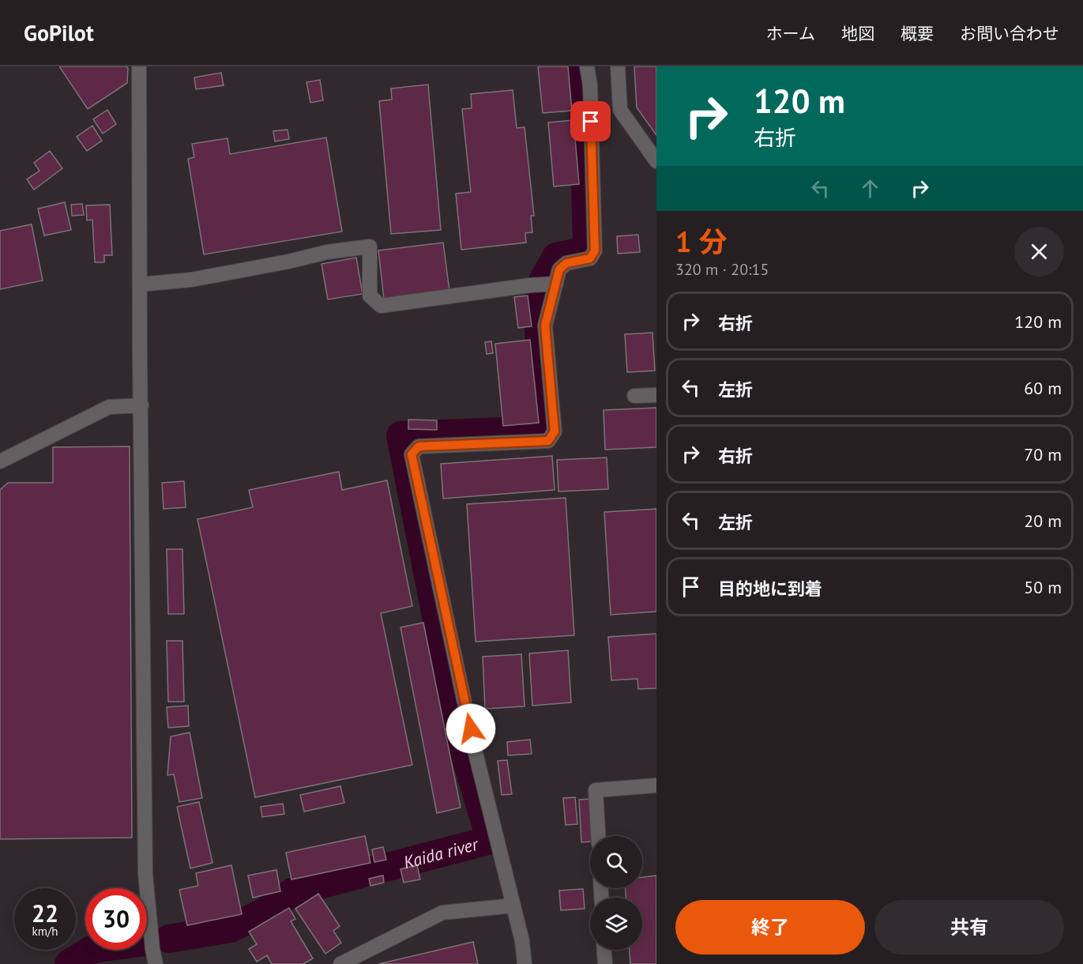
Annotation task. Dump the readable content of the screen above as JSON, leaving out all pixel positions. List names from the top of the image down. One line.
{"water":["Kaida river"],"page":{"header":"GoPilot","nav":["ホーム","地図","概要","お問い合わせ"],"turn":["120 m","右折"],"heading":["1 分","320 m · 20:15"],"list":[{"name":"右折","value":"120 m"},{"name":"左折","value":"60 m"},{"name":"右折","value":"70 m"},{"name":"左折","value":"20 m"},{"name":"目的地に到着","value":"50 m"}],"speed":"22 km/h","limit":"30","buttons":["終了","共有"]}}
